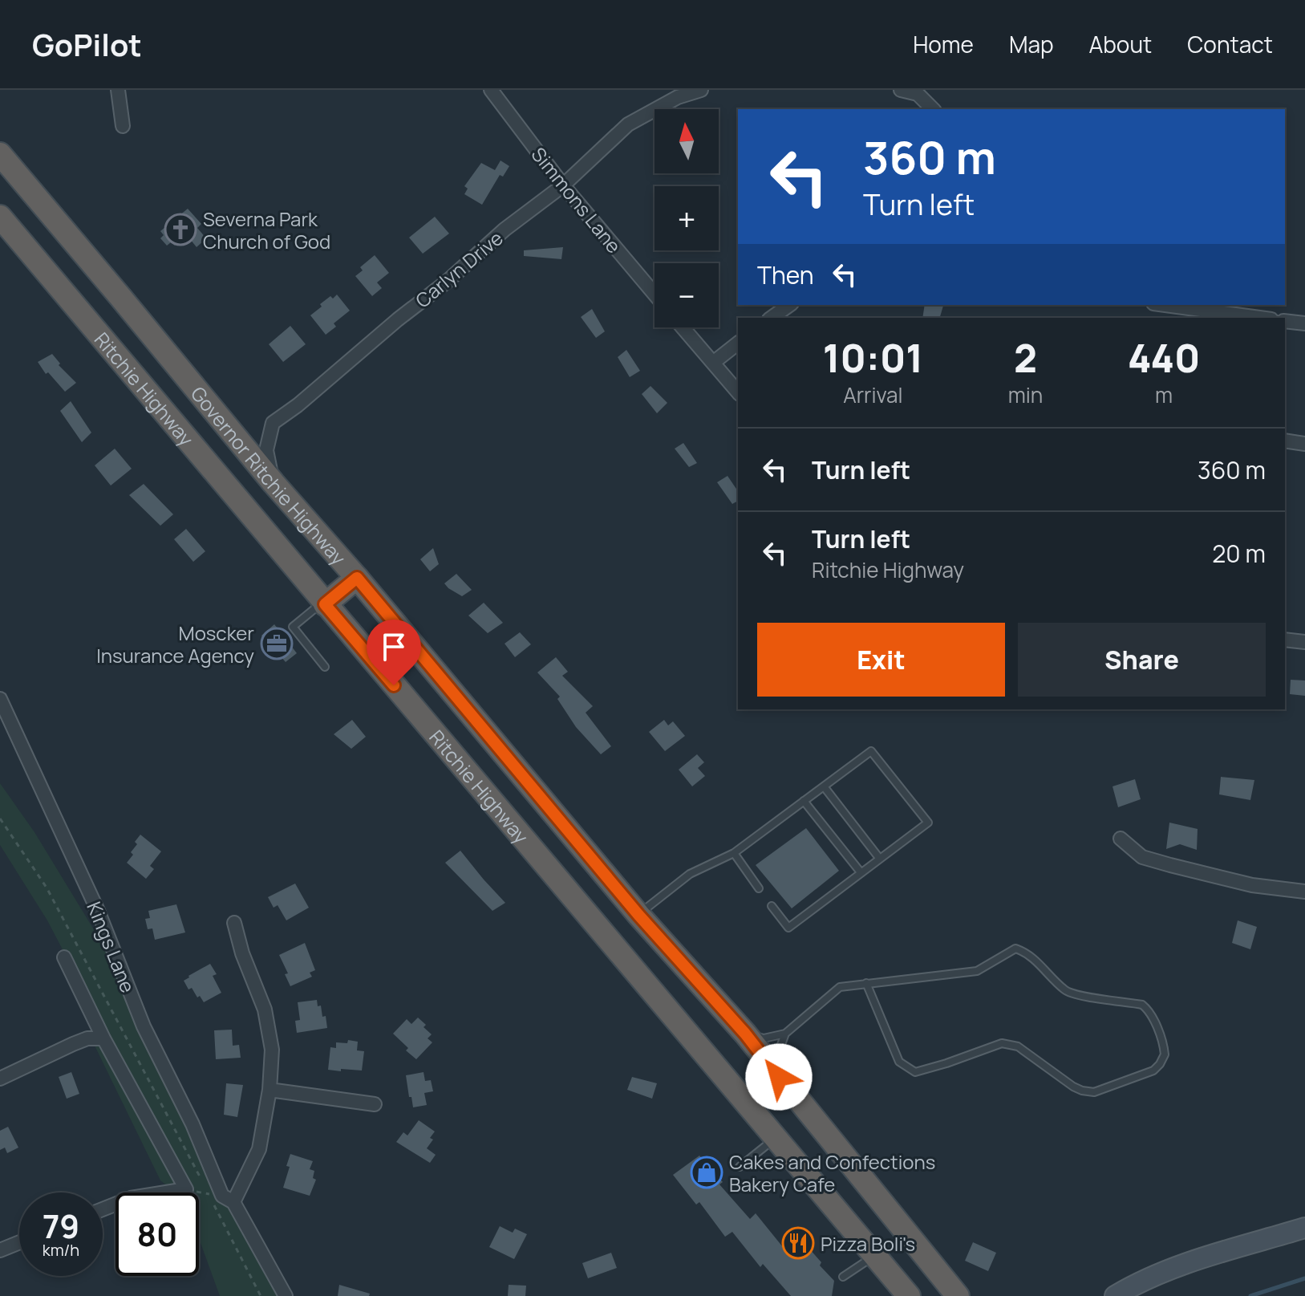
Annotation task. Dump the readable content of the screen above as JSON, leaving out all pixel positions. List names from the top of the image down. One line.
{"streets":{"highway":["Ritchie Highway","Governor Ritchie Highway"],"street":["Simmons Lane","Carlyn Drive","Kings Lane"]},"crossings":[["Simmons Lane","Carlyn Drive"],["Carlyn Drive","Governor Ritchie Highway"]],"places":{"church":["Severna Park Church of God"],"office":["Moscker Insurance Agency"],"shop":["Cakes and Confections Bakery Cafe"],"restaurant":["Pizza Boli's"]},"north":"top","page":{"header":"GoPilot","nav":["Home","Map","About","Contact"],"map_buttons":["+","−"],"turn":["360 m","Turn left"],"then":"Then","eta":["10:01","Arrival","2","min","440","m"],"list":[{"name":"Turn left","value":"360 m"},{"name":"Turn left","note":"Ritchie Highway","value":"20 m"}],"buttons":["Exit","Share"],"speed":"79 km/h","limit":"80"}}
